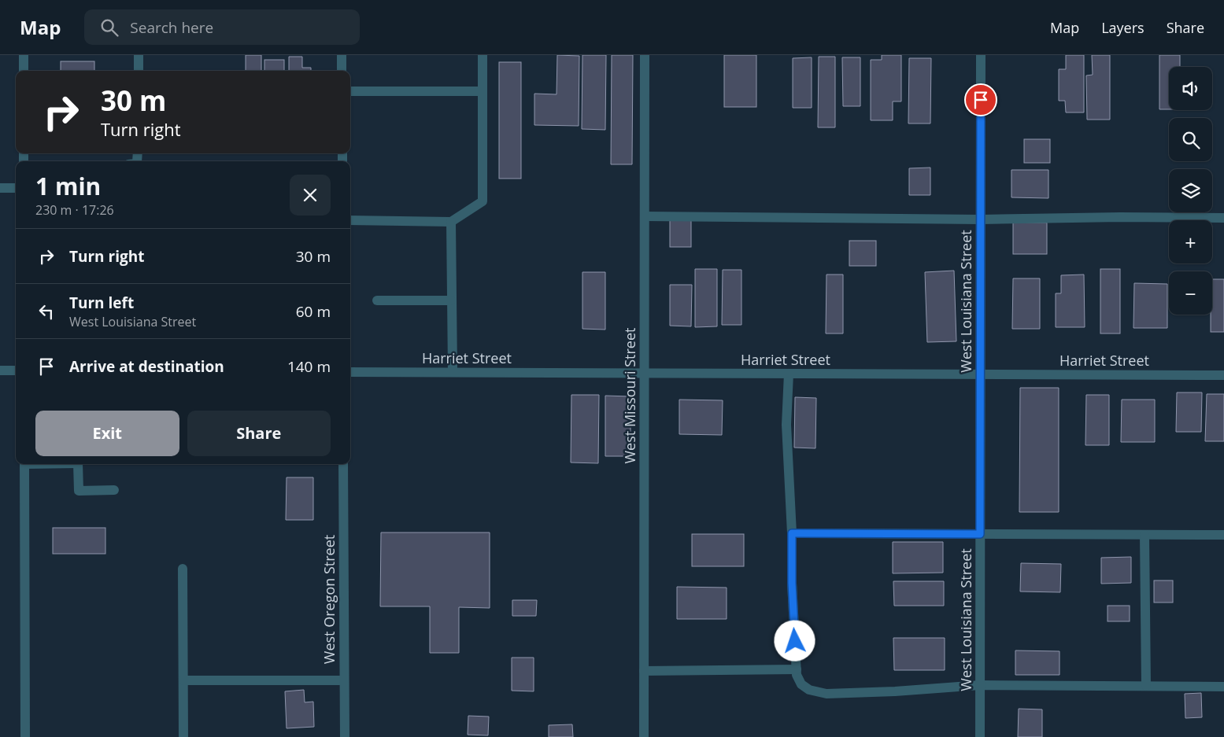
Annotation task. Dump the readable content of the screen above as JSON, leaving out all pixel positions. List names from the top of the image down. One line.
{"streets":{"street":["West Louisiana Street","Harriet Street","West Missouri Street","West Oregon Street"]},"crossings":[["West Louisiana Street","Harriet Street"],["Harriet Street","West Missouri Street"]],"page":{"header":"Map","search":"Search here","nav":["Map","Layers","Share"],"map_buttons":["+","−"],"turn":["30 m","Turn right"],"heading":["1 min","230 m · 17:26"],"list":[{"name":"Turn right","value":"30 m"},{"name":"Turn left","note":"West Louisiana Street","value":"60 m"},{"name":"Arrive at destination","value":"140 m"}],"buttons":["Exit","Share"]}}
